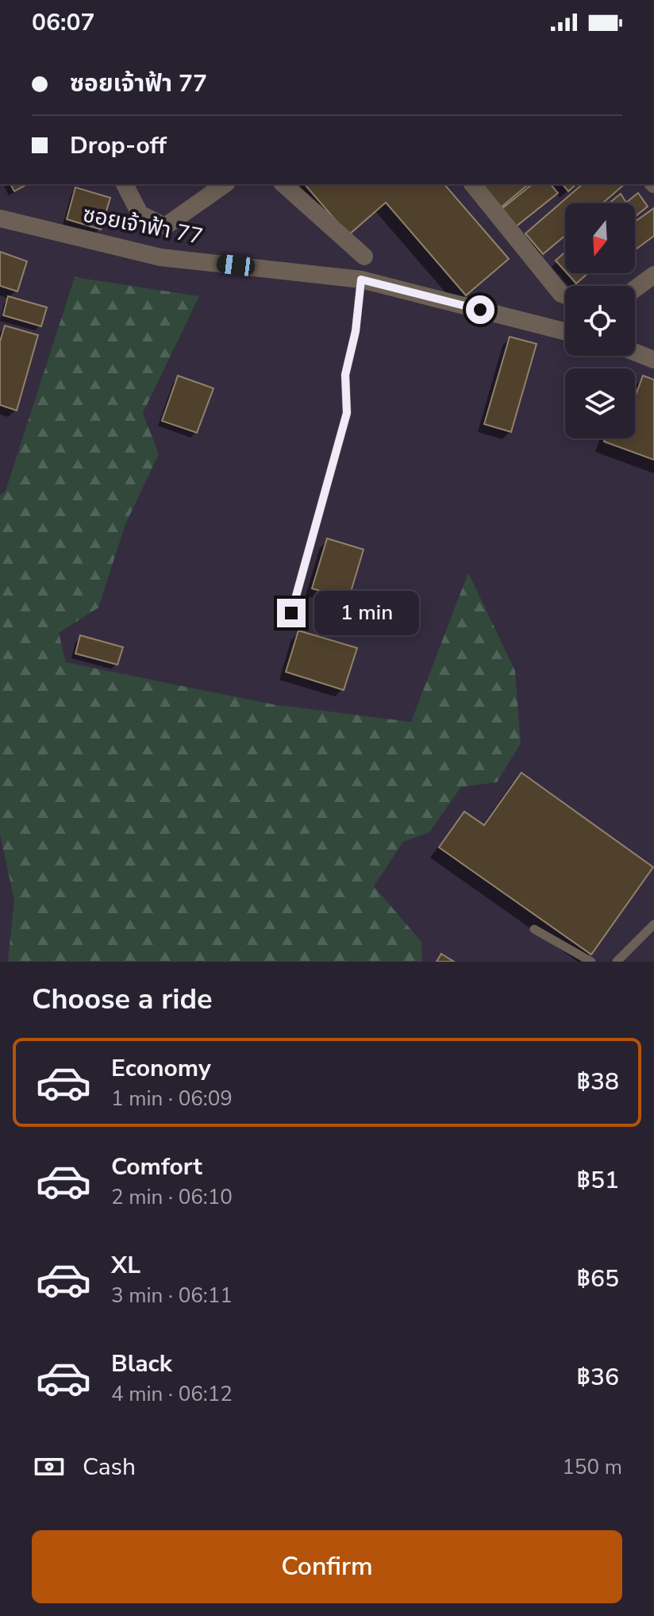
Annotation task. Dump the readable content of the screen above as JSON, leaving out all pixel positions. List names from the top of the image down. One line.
{"streets":{"street":["ซอยเจ้าฟ้า 77"]},"north":"bottom","page":{"status":"06:07","banner":["ซอยเจ้าฟ้า 77","Drop-off"],"bubble":"1 min","heading":"Choose a ride","list":[{"name":"Economy","note":"1 min · 06:09","value":"฿38"},{"name":"Comfort","note":"2 min · 06:10","value":"฿51"},{"name":"XL","note":"3 min · 06:11","value":"฿65"},{"name":"Black","note":"4 min · 06:12","value":"฿36"}],"pay":["Cash","150 m"],"buttons":"Confirm"}}
